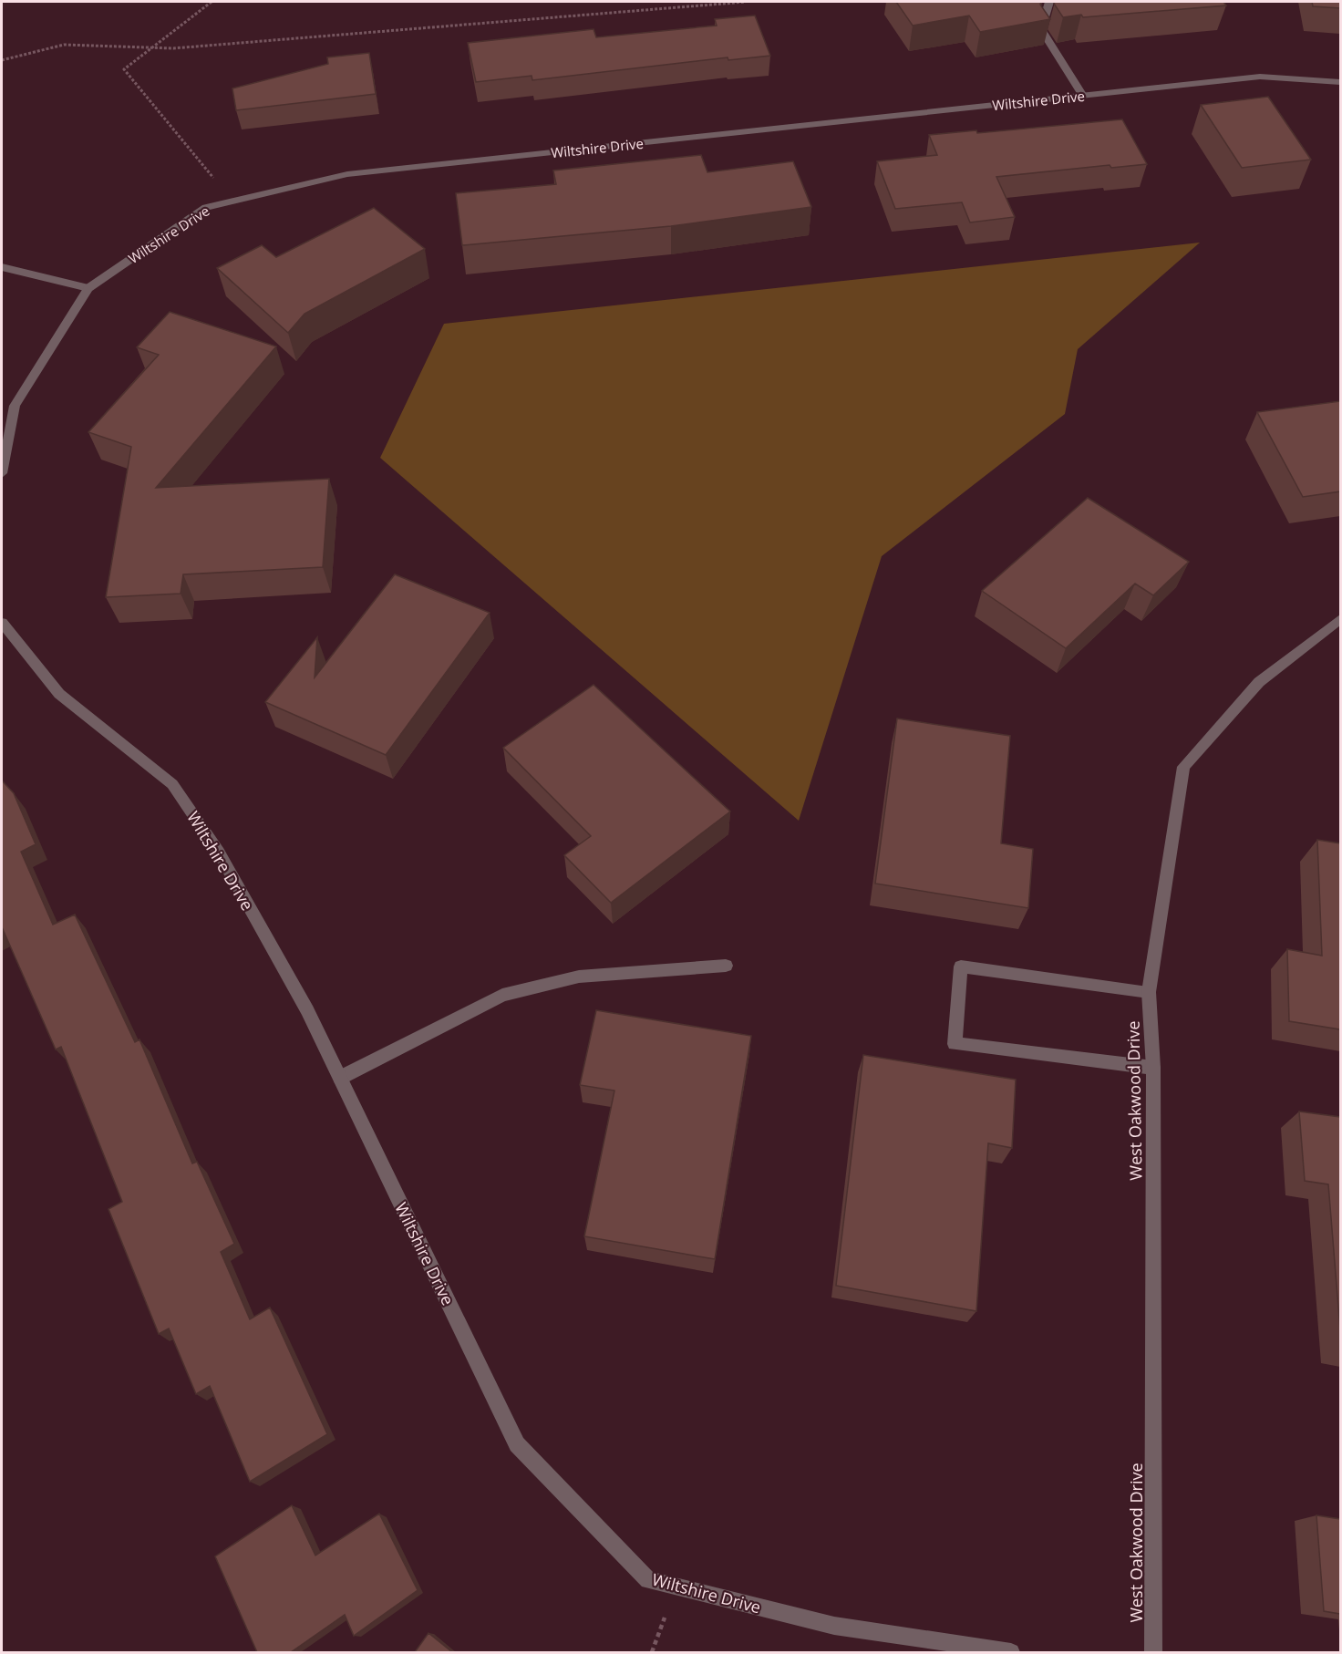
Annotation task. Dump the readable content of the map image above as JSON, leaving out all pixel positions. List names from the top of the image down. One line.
{"streets":{"street":["Wiltshire Drive","West Oakwood Drive"]}}
